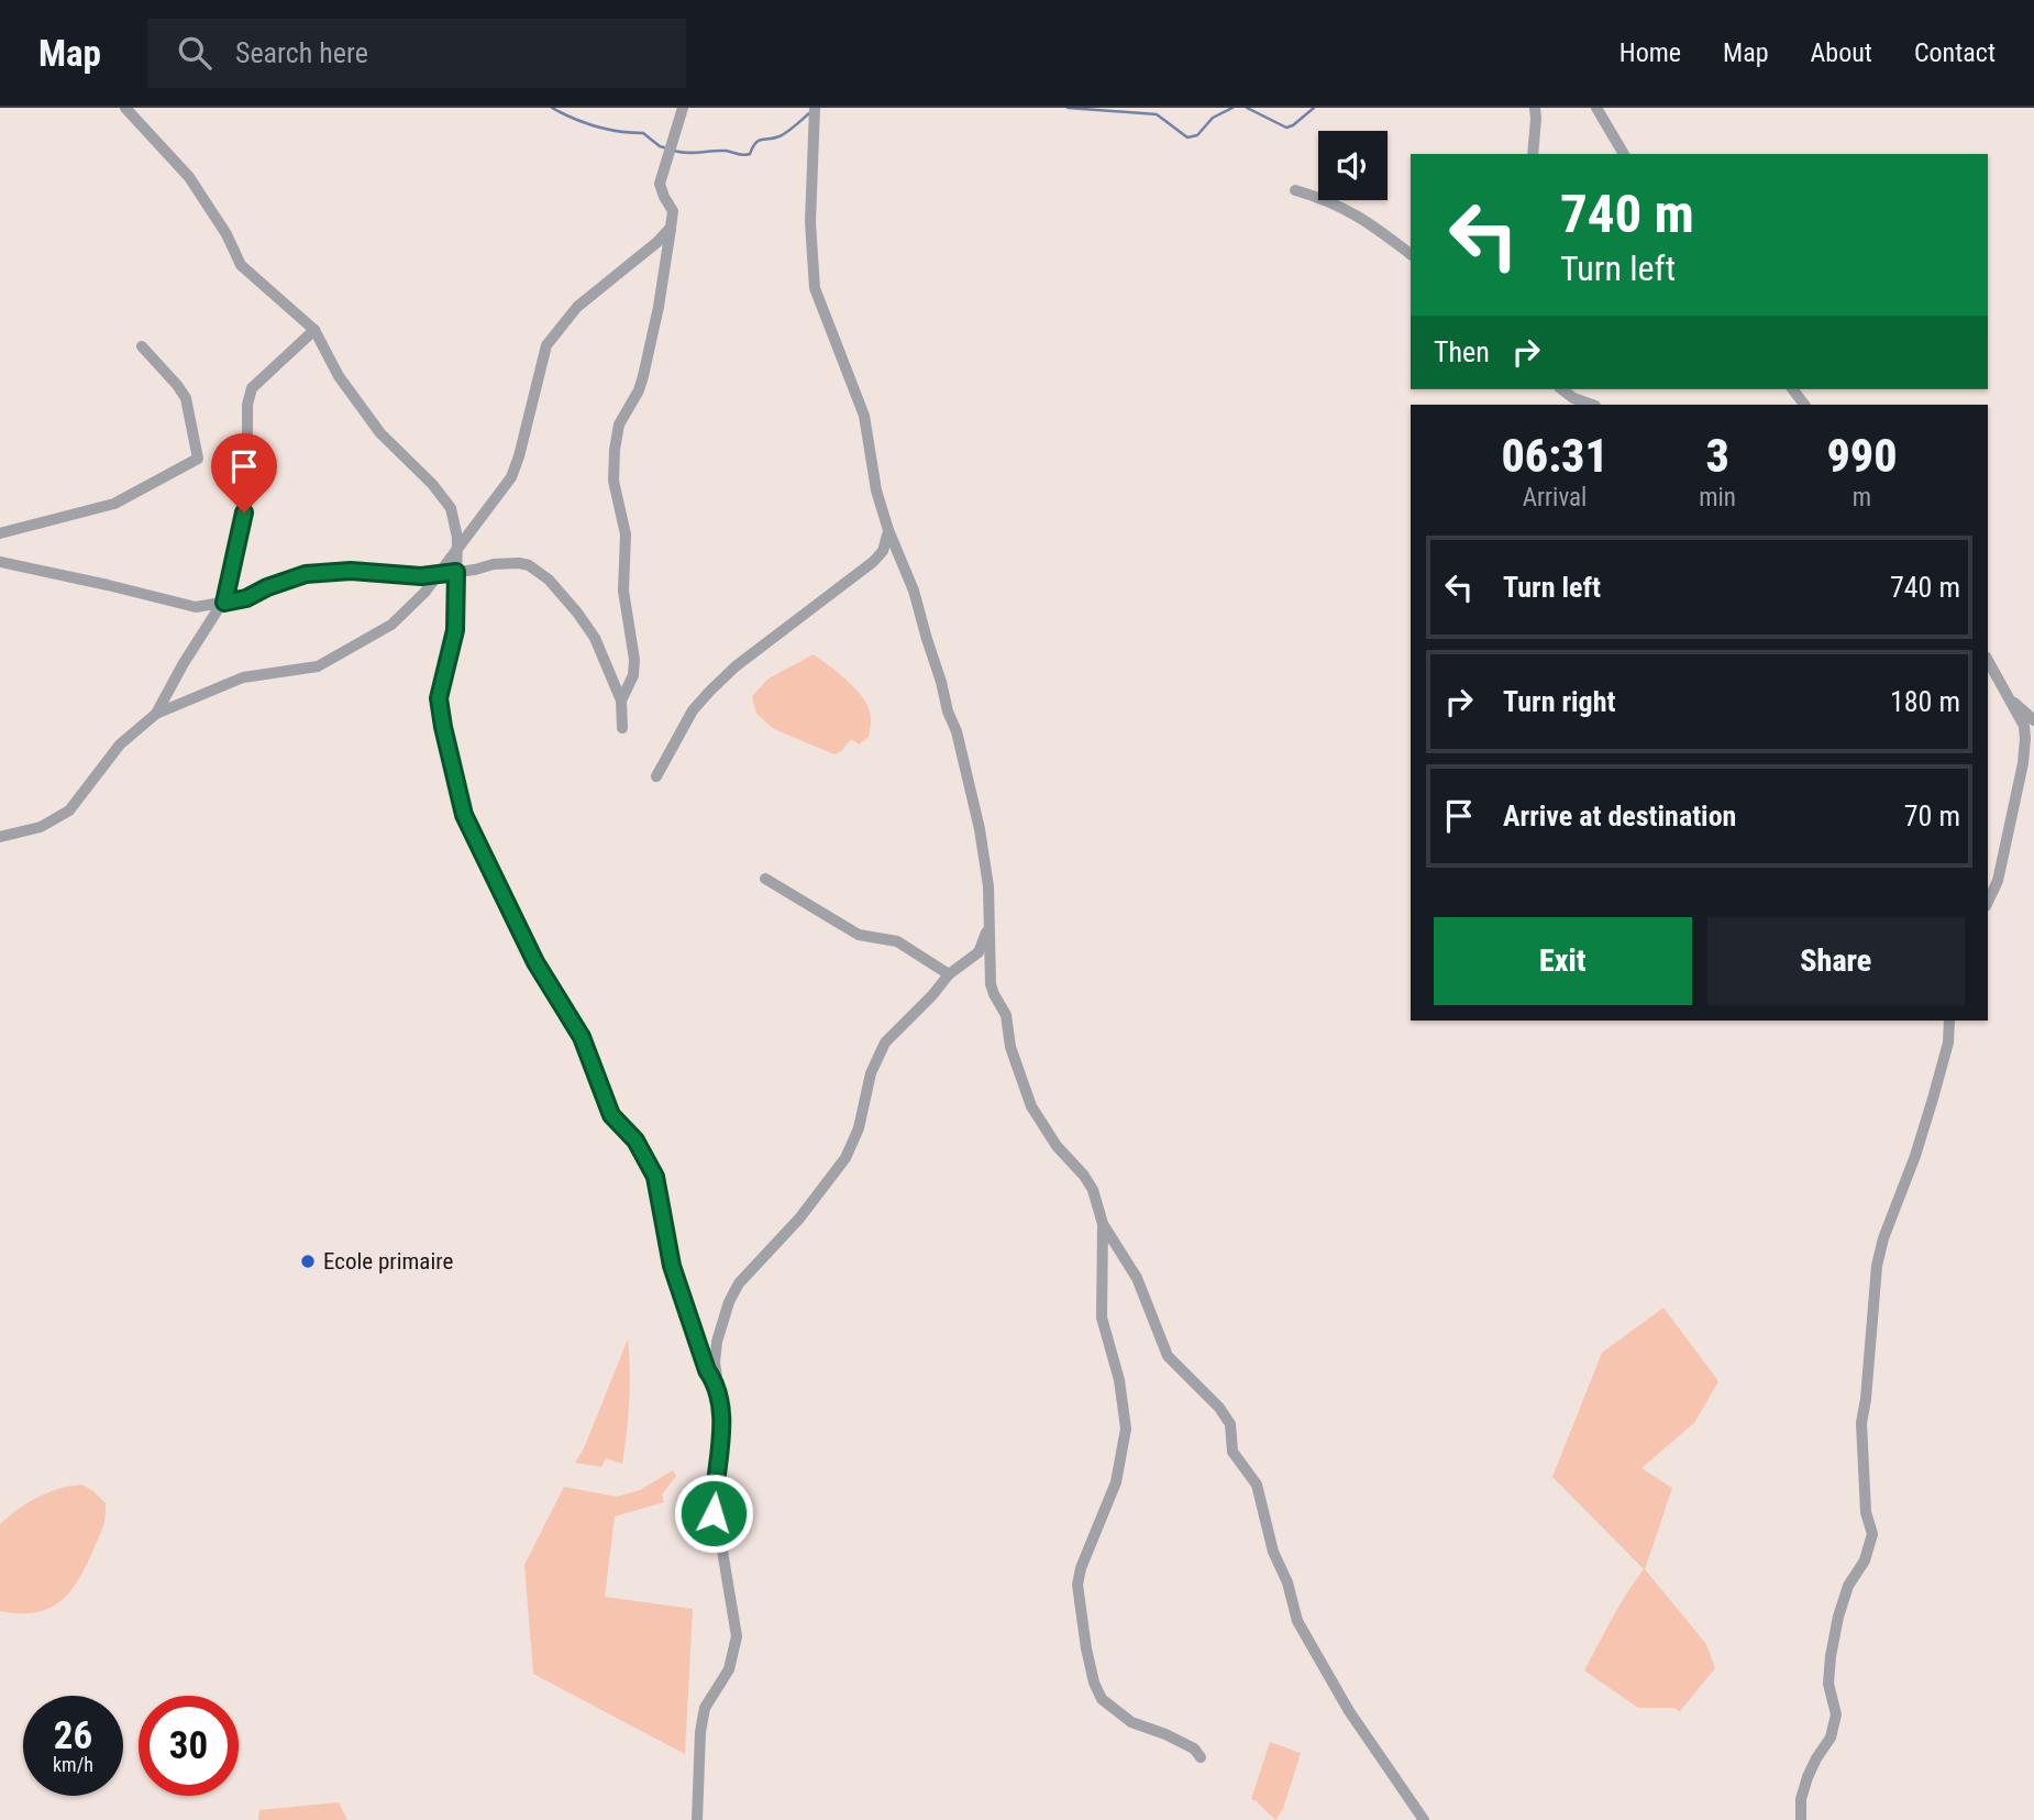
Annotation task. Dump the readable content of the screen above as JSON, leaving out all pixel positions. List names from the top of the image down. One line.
{"places":["Ecole primaire"],"page":{"header":"Map","search":"Search here","nav":["Home","Map","About","Contact"],"turn":["740 m","Turn left"],"then":"Then","eta":["06:31","Arrival","3","min","990","m"],"list":[{"name":"Turn left","value":"740 m"},{"name":"Turn right","value":"180 m"},{"name":"Arrive at destination","value":"70 m"}],"buttons":["Exit","Share"],"speed":"26 km/h","limit":"30"}}
